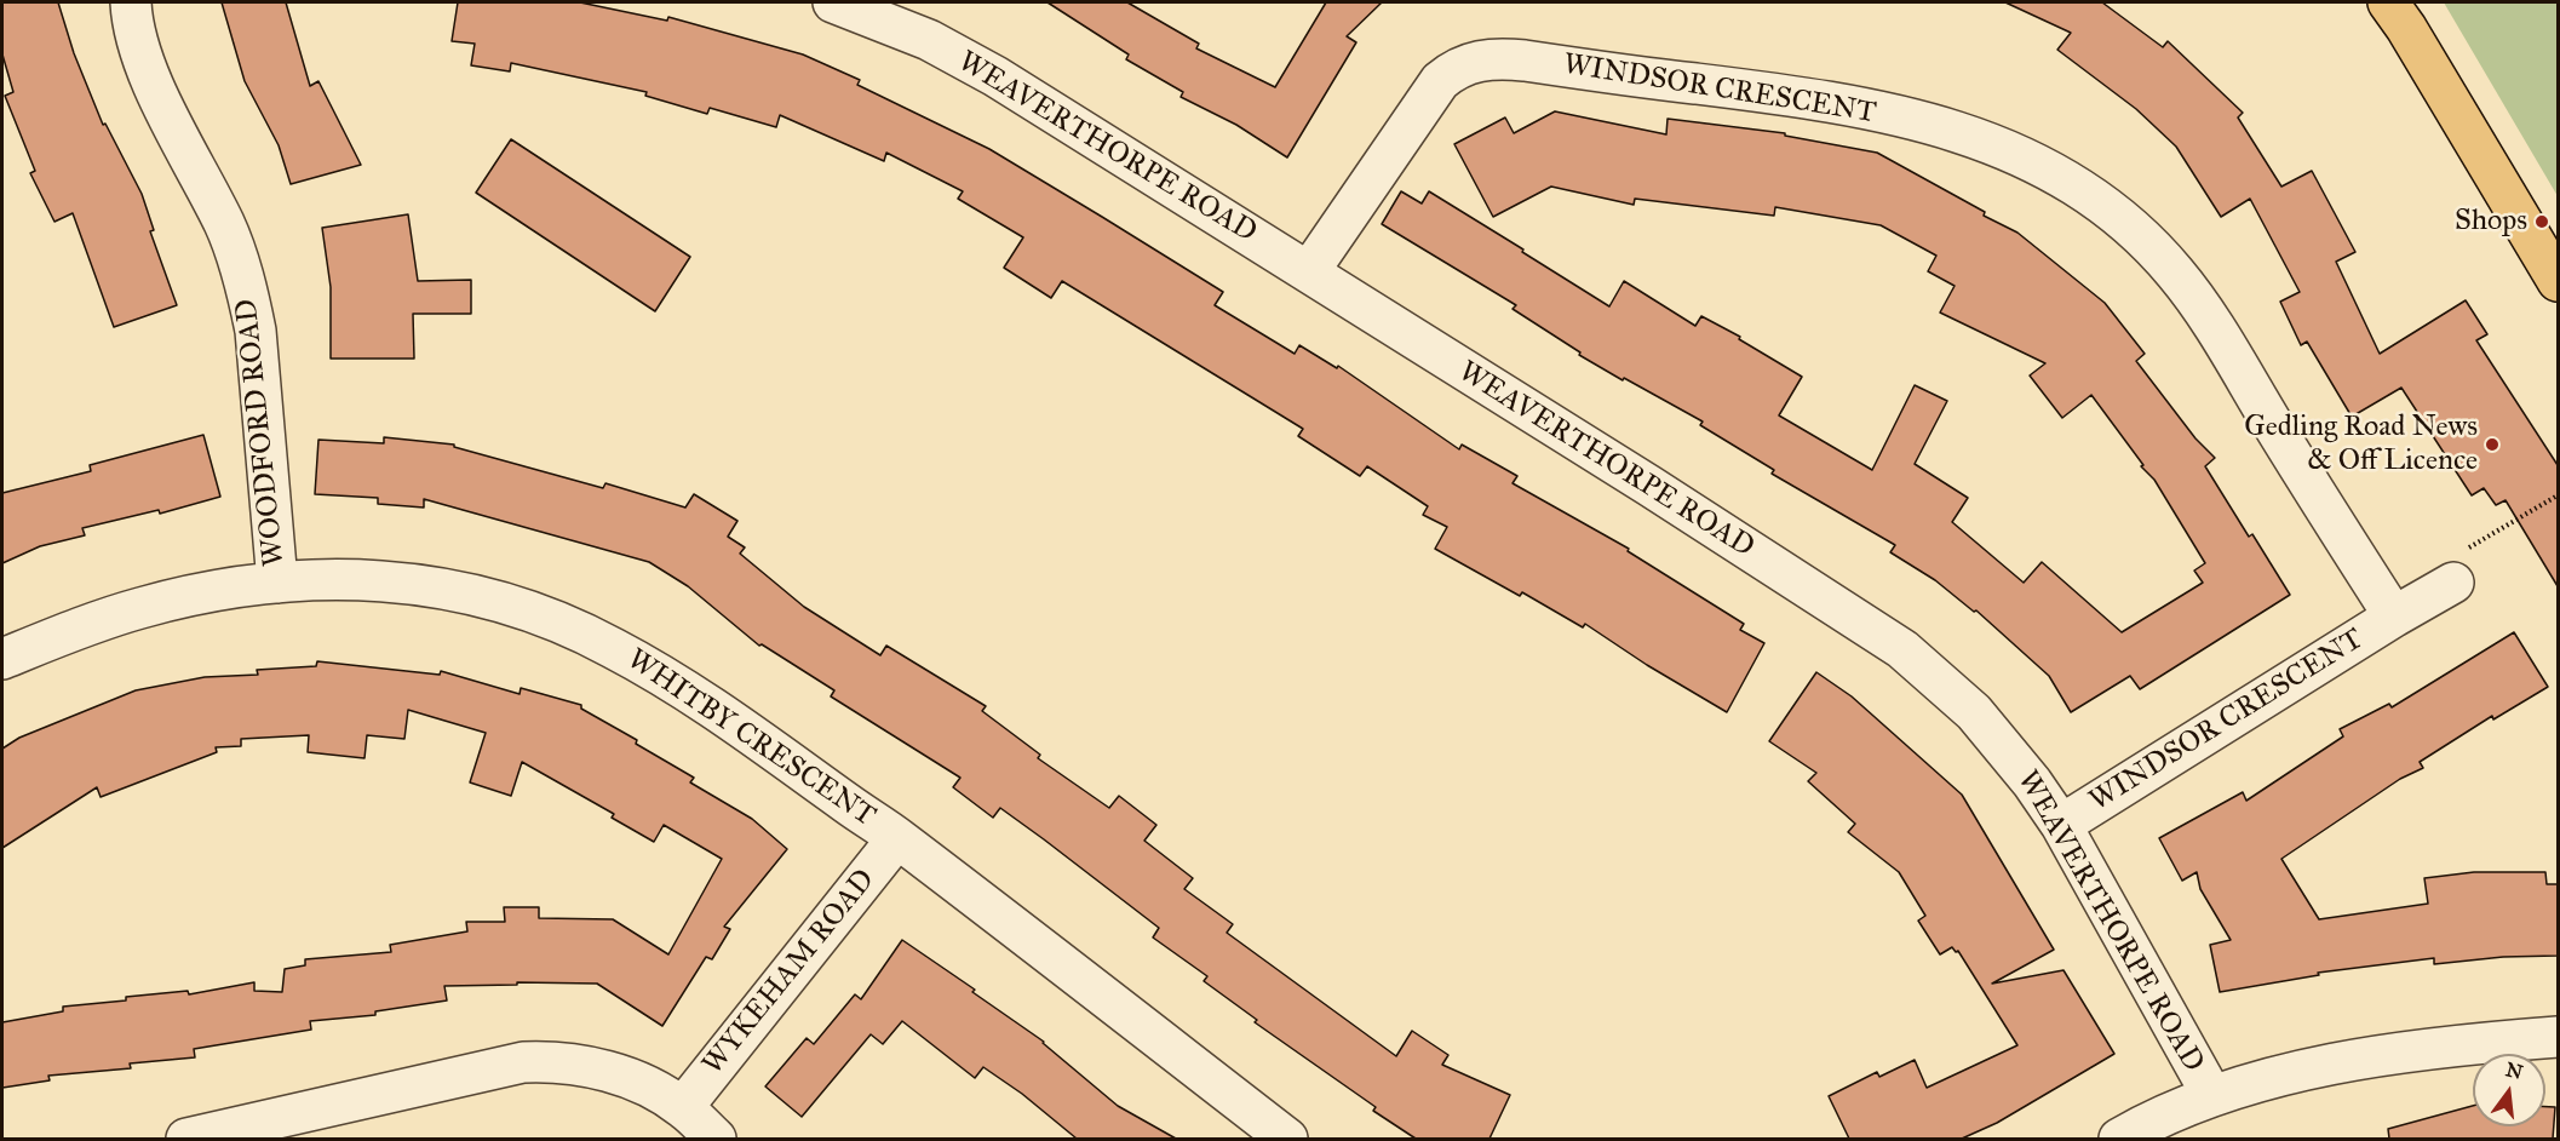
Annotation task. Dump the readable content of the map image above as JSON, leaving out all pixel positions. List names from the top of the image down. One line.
{"streets":{"street":["WINDSOR CRESCENT","WEAVERTHORPE ROAD","WOODFORD ROAD","WHITBY CRESCENT","WYKEHAM ROAD"]},"crossings":[["WINDSOR CRESCENT","WEAVERTHORPE ROAD"],["WOODFORD ROAD","WHITBY CRESCENT"],["WHITBY CRESCENT","WYKEHAM ROAD"]],"places":["Shops","Gedling Road News & Off Licence"],"north":"top"}
